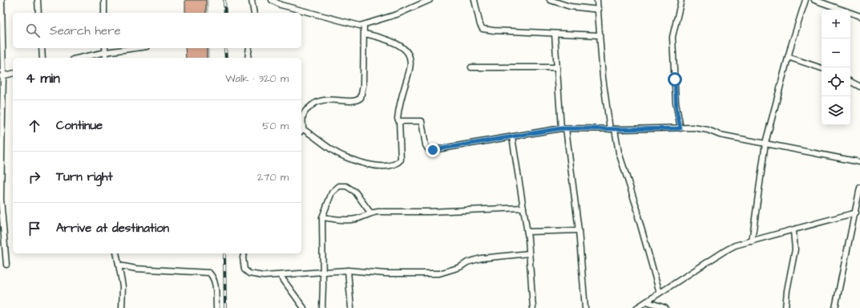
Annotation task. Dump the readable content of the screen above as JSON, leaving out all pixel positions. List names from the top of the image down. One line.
{"page":{"map_buttons":["+","−"],"search":"Search here","heading":["4 min","Walk · 320 m"],"list":[["Continue","50 m"],["Turn right","270 m"],"Arrive at destination"]}}
